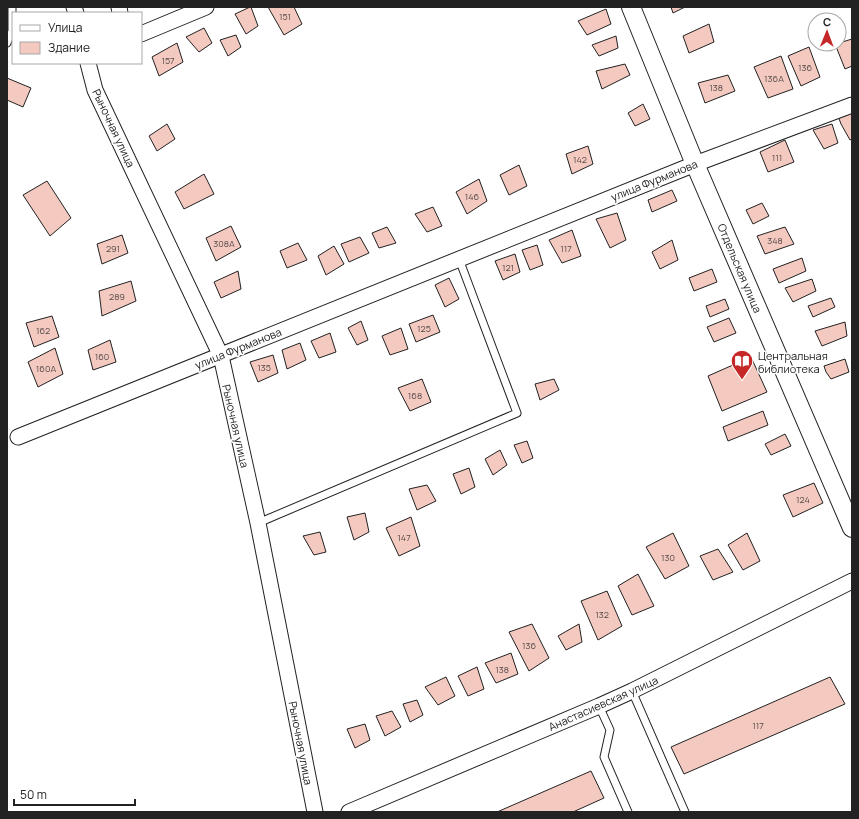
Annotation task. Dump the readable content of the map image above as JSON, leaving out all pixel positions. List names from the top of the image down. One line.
{"streets":{"street":["Рыночная улица","улица Фурманова","Отдельская улица","Анастасиевская улица"]},"crossings":[["Рыночная улица","улица Фурманова"],["улица Фурманова","Отдельская улица"]],"places":{"library":["Центральная библиотека"]},"house_numbers":["151","157","136","136А","138","111","142","146","348","308А","291","117","121","289","125","162","160","135","160А","168","124","147","130","132","136","138","117"],"legend":["Улица","Здание"],"scale_bar":"50 m","north":"top"}
